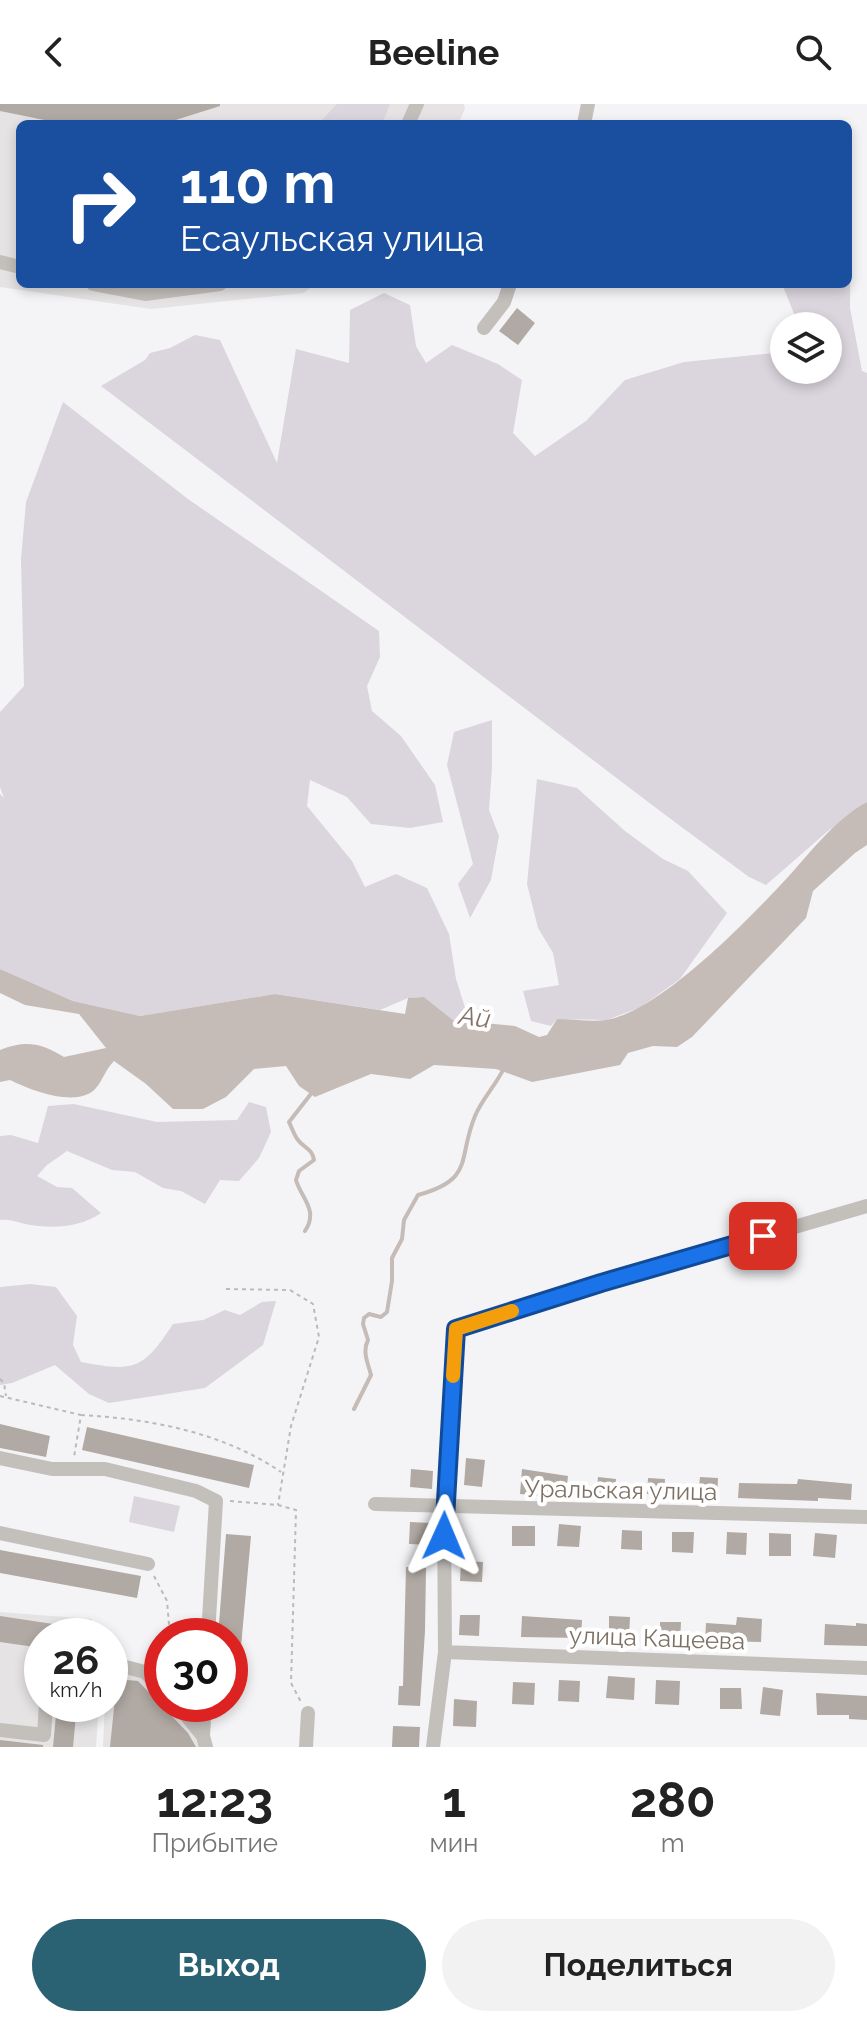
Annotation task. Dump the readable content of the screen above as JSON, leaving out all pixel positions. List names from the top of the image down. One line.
{"streets":{"street":["Уральская улица","улица Кащеева"]},"water":["Ай"],"page":{"header":"Beeline","turn":["110 m","Есаульская улица"],"speed":"26 km/h","limit":"30","eta":["12:23","Прибытие","1","мин","280","m"],"buttons":["Выход","Поделиться"]}}
